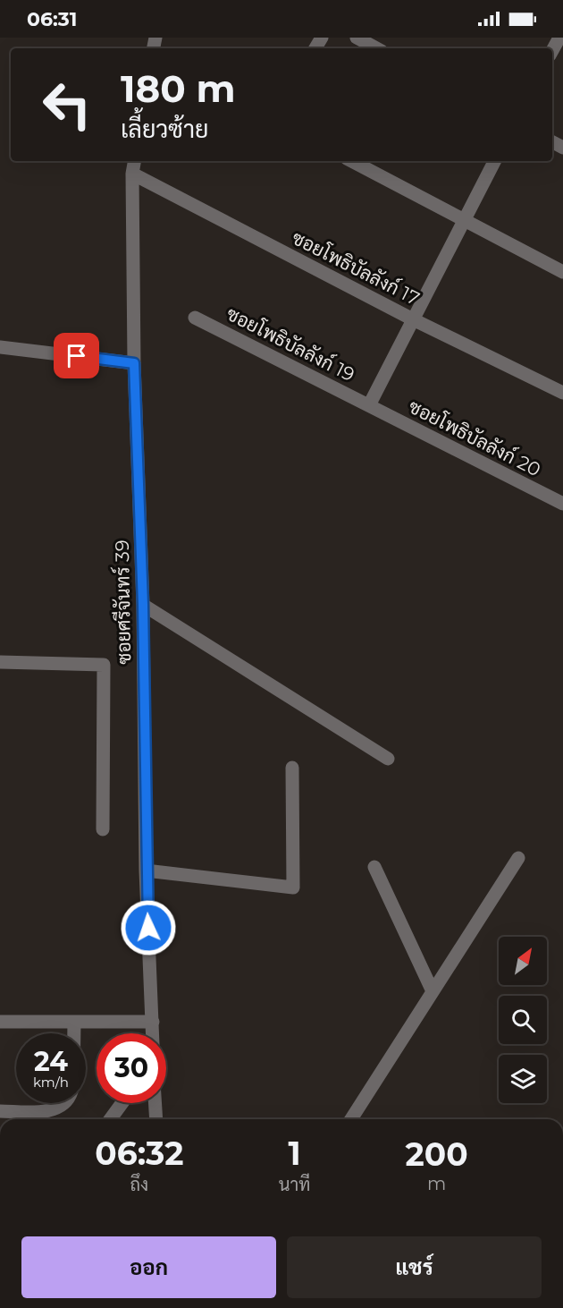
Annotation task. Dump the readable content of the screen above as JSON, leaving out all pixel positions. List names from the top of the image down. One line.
{"streets":{"street":["ซอยโพธิบัลลังก์ 17","ซอยโพธิบัลลังก์ 19","ซอยโพธิบัลลังก์ 20","ซอยศรีจันทร์ 39"]},"crossings":[["ซอยโพธิบัลลังก์ 17","ซอยศรีจันทร์ 39"],["ซอยโพธิบัลลังก์ 19","ซอยโพธิบัลลังก์ 20"]],"north":"top right","page":{"status":"06:31","turn":["180 m","เลี้ยวซ้าย"],"speed":"24 km/h","limit":"30","eta":["06:32","ถึง","1","นาที","200","m"],"buttons":["ออก","แชร์"]}}
